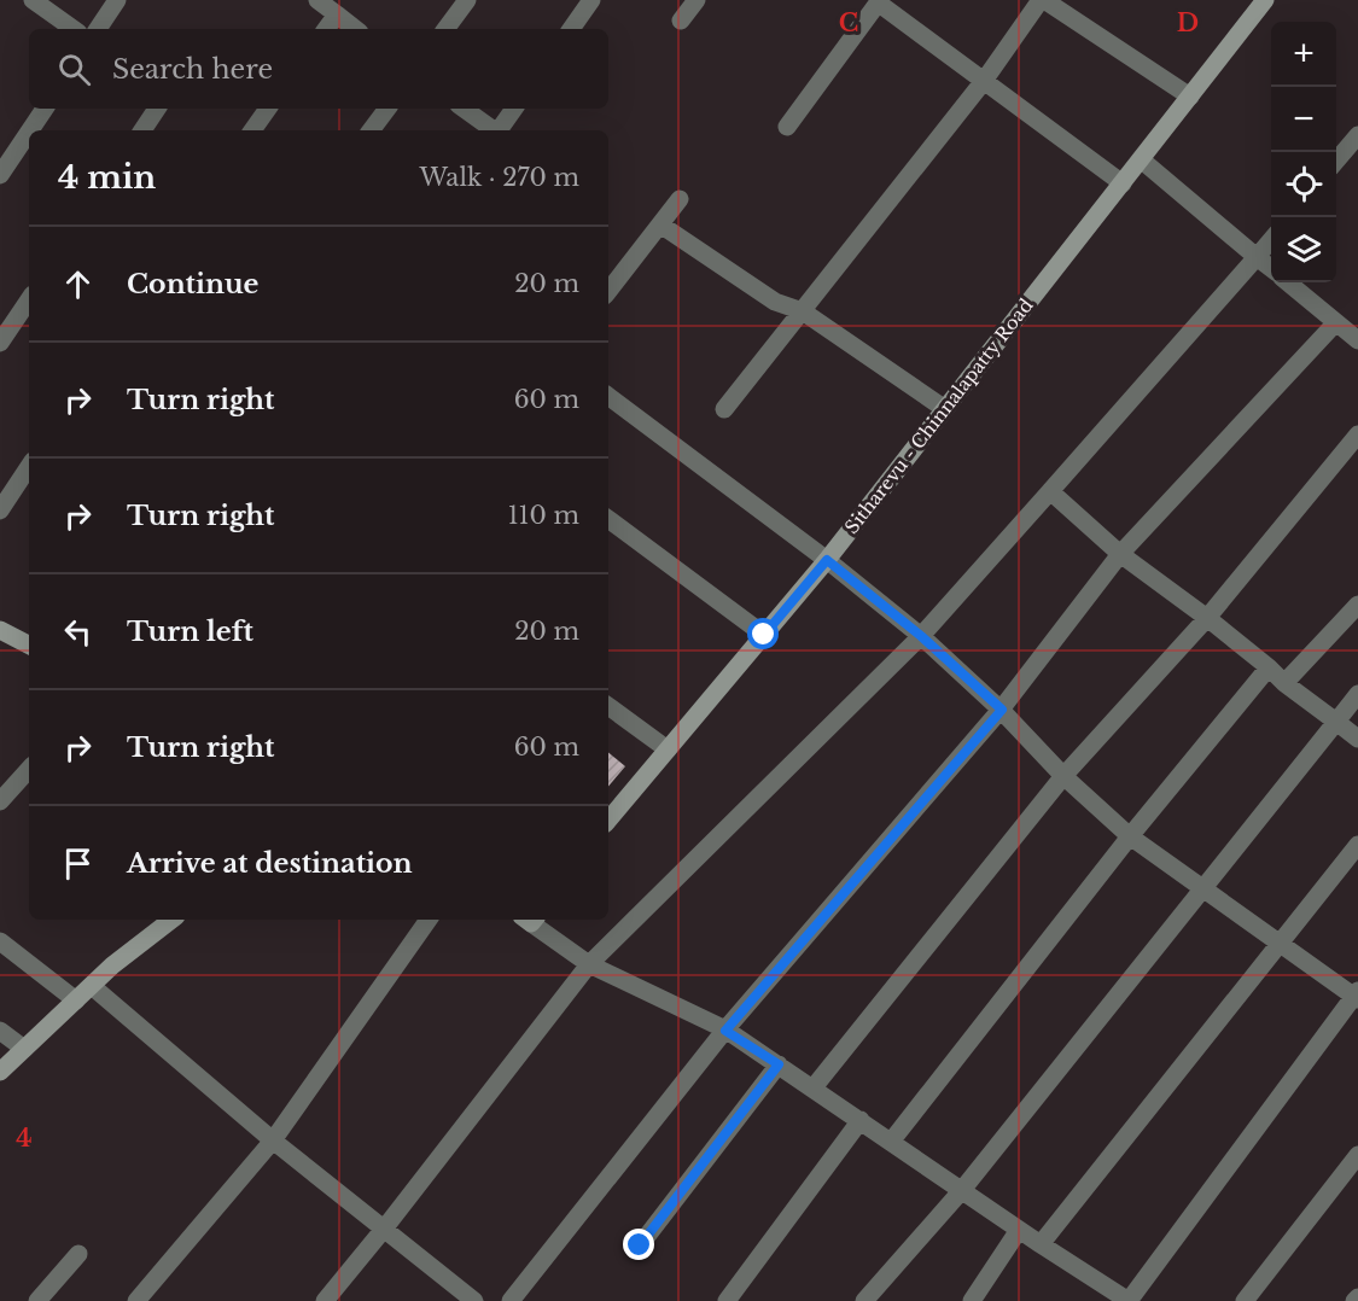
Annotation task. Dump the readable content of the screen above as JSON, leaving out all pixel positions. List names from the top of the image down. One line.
{"streets":{"main road":["Sitharevu - Chinnalapatty Road"]},"page":{"map_buttons":["+","−"],"search":"Search here","heading":["4 min","Walk · 270 m"],"list":[["Continue","20 m"],["Turn right","60 m"],["Turn right","110 m"],["Turn left","20 m"],["Turn right","60 m"],"Arrive at destination"]},"grid":{"columns":["C","D"],"rows":["4"]}}
